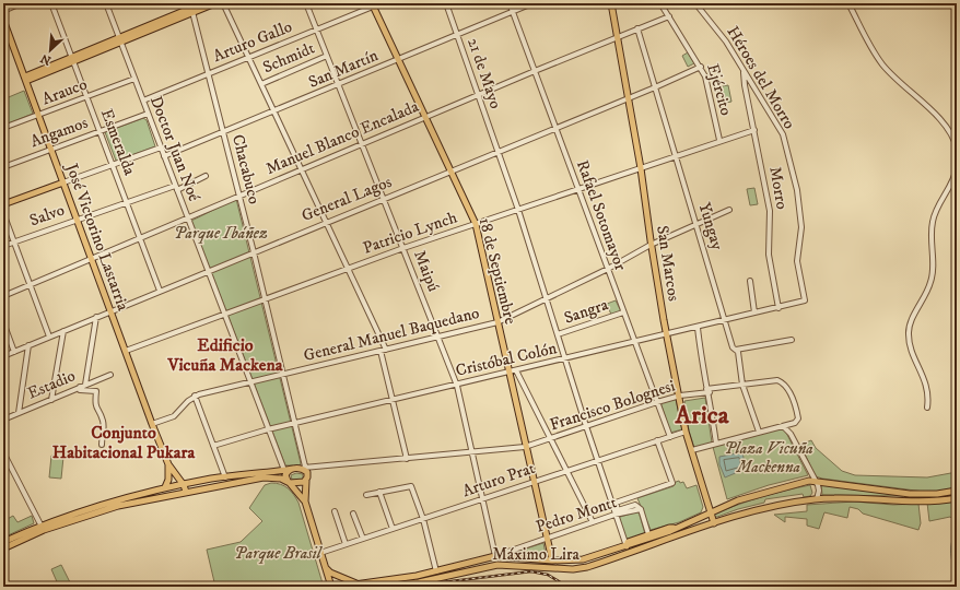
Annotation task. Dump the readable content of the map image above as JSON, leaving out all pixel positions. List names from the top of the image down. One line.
{"streets":{"main road":["José Victorino Lastarria","San Marcos","18 de Septiembre","Máximo Lira"],"street":["Arturo Gallo","Schmidt","San Martín","21 de Mayo","Héroes del Morro","Ejército","Arauco","Angamos","Manuel Blanco Encalada","Esmeralda","Doctor Juan Noé","Chacabuco","Morro","General Lagos","Salvo","Rafael Sotomayor","Yungay","Patricio Lynch","Maipú","Sangra","General Manuel Baquedano","Cristóbal Colón","Estadio","Francisco Bolognesi","Arturo Prat","Pedro Montt"]},"crossings":[["Arturo Gallo","Doctor Juan Noé"],["Arturo Gallo","Chacabuco"],["Arturo Gallo","Maipú"],["Arturo Gallo","18 de Septiembre"],["Schmidt","Maipú"],["San Martín","21 de Mayo"],["San Martín","Doctor Juan Noé"],["San Martín","Chacabuco"],["San Martín","Rafael Sotomayor"],["San Martín","Maipú"],["San Martín","18 de Septiembre"],["21 de Mayo","Manuel Blanco Encalada"],["21 de Mayo","General Lagos"],["21 de Mayo","Patricio Lynch"],["21 de Mayo","Sangra"],["21 de Mayo","General Manuel Baquedano"],["21 de Mayo","Cristóbal Colón"],["21 de Mayo","Francisco Bolognesi"],["21 de Mayo","Arturo Prat"],["21 de Mayo","Pedro Montt"],["21 de Mayo","Máximo Lira"],["Héroes del Morro","Morro"],["Héroes del Morro","Cristóbal Colón"],["Ejército","Manuel Blanco Encalada"],["Ejército","General Lagos"],["Ejército","Patricio Lynch"],["Arauco","Esmeralda"],["Arauco","Doctor Juan Noé"],["Arauco","José Victorino Lastarria"],["Angamos","Esmeralda"],["Angamos","Doctor Juan Noé"],["Angamos","José Victorino Lastarria"],["Manuel Blanco Encalada","Esmeralda"],["Manuel Blanco Encalada","Doctor Juan Noé"],["Manuel Blanco Encalada","Chacabuco"],["Manuel Blanco Encalada","Rafael Sotomayor"],["Manuel Blanco Encalada","Yungay"],["Manuel Blanco Encalada","José Victorino Lastarria"],["Manuel Blanco Encalada","San Marcos"],["Manuel Blanco Encalada","Maipú"],["Manuel Blanco Encalada","18 de Septiembre"],["Esmeralda","General Lagos"],["Esmeralda","Salvo"],["Doctor Juan Noé","General Lagos"],["Doctor Juan Noé","Salvo"],["Doctor Juan Noé","Patricio Lynch"],["Doctor Juan Noé","General Manuel Baquedano"],["Doctor Juan Noé","Cristóbal Colón"],["Chacabuco","General Lagos"],["Chacabuco","Patricio Lynch"],["Chacabuco","General Manuel Baquedano"],["Chacabuco","Cristóbal Colón"],["Chacabuco","Francisco Bolognesi"],["Morro","Patricio Lynch"],["Morro","Cristóbal Colón"],["General Lagos","Rafael Sotomayor"],["General Lagos","Yungay"],["General Lagos","José Victorino Lastarria"],["General Lagos","San Marcos"],["General Lagos","Maipú"],["General Lagos","18 de Septiembre"],["Salvo","José Victorino Lastarria"],["Rafael Sotomayor","Patricio Lynch"],["Rafael Sotomayor","Sangra"],["Rafael Sotomayor","General Manuel Baquedano"],["Rafael Sotomayor","Cristóbal Colón"],["Rafael Sotomayor","Francisco Bolognesi"],["Rafael Sotomayor","Arturo Prat"],["Yungay","Patricio Lynch"],["Yungay","General Manuel Baquedano"],["Yungay","Cristóbal Colón"],["Yungay","Francisco Bolognesi"],["Patricio Lynch","José Victorino Lastarria"],["Patricio Lynch","San Marcos"],["Patricio Lynch","Maipú"],["Patricio Lynch","18 de Septiembre"],["San Marcos","General Manuel Baquedano"],["San Marcos","Cristóbal Colón"],["San Marcos","Francisco Bolognesi"],["San Marcos","Arturo Prat"],["San Marcos","Máximo Lira"],["Maipú","General Manuel Baquedano"],["Maipú","Cristóbal Colón"],["Maipú","Francisco Bolognesi"],["Maipú","Arturo Prat"],["Maipú","Pedro Montt"],["Maipú","Máximo Lira"],["18 de Septiembre","General Manuel Baquedano"],["18 de Septiembre","Cristóbal Colón"],["18 de Septiembre","Francisco Bolognesi"],["18 de Septiembre","Arturo Prat"],["18 de Septiembre","Pedro Montt"],["18 de Septiembre","Máximo Lira"],["Pedro Montt","Máximo Lira"]],"districts":["Edificio Vicuña Mackena","Arica","Conjunto Habitacional Pukara"],"parks":["Parque Ibáñez","Plaza Vicuña Mackenna","Parque Brasil"],"north":"bottom left"}
